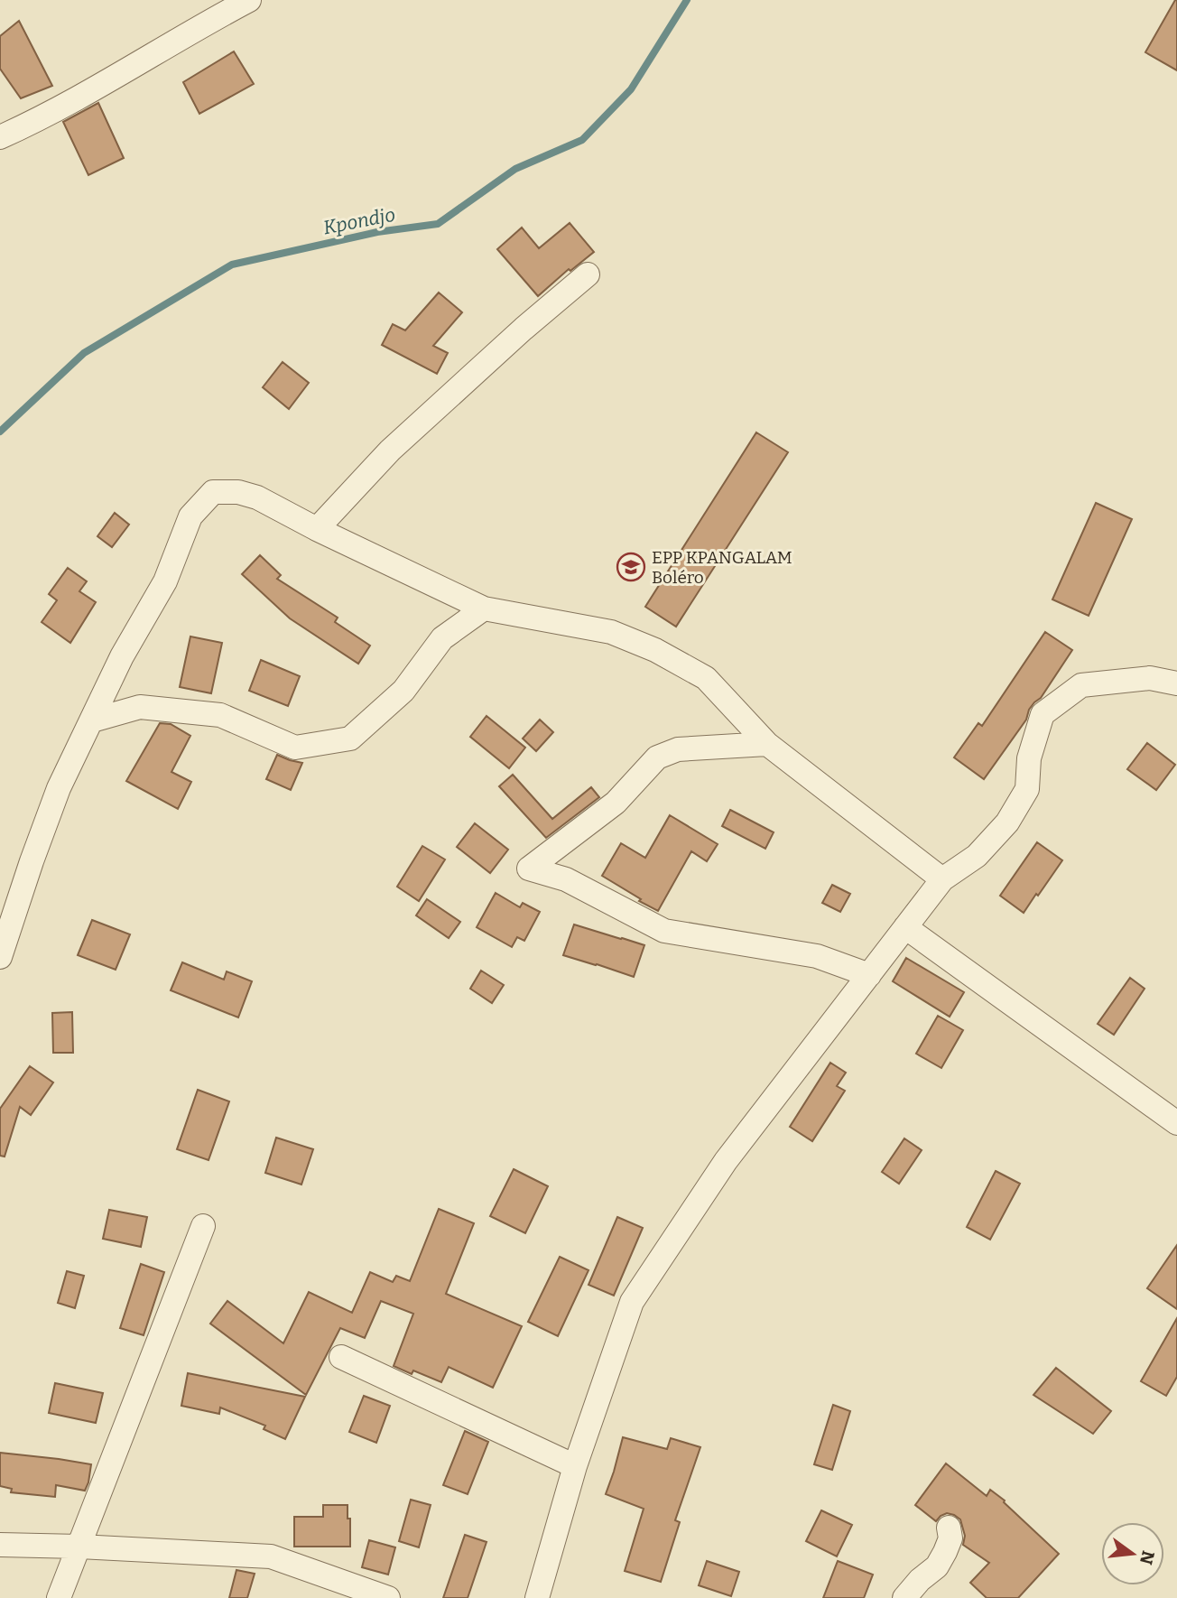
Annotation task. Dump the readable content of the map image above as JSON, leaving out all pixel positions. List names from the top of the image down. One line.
{"water":["Kpondjo"],"places":{"school or university":["EPP KPANGALAM Boléro"]},"north":"right"}
